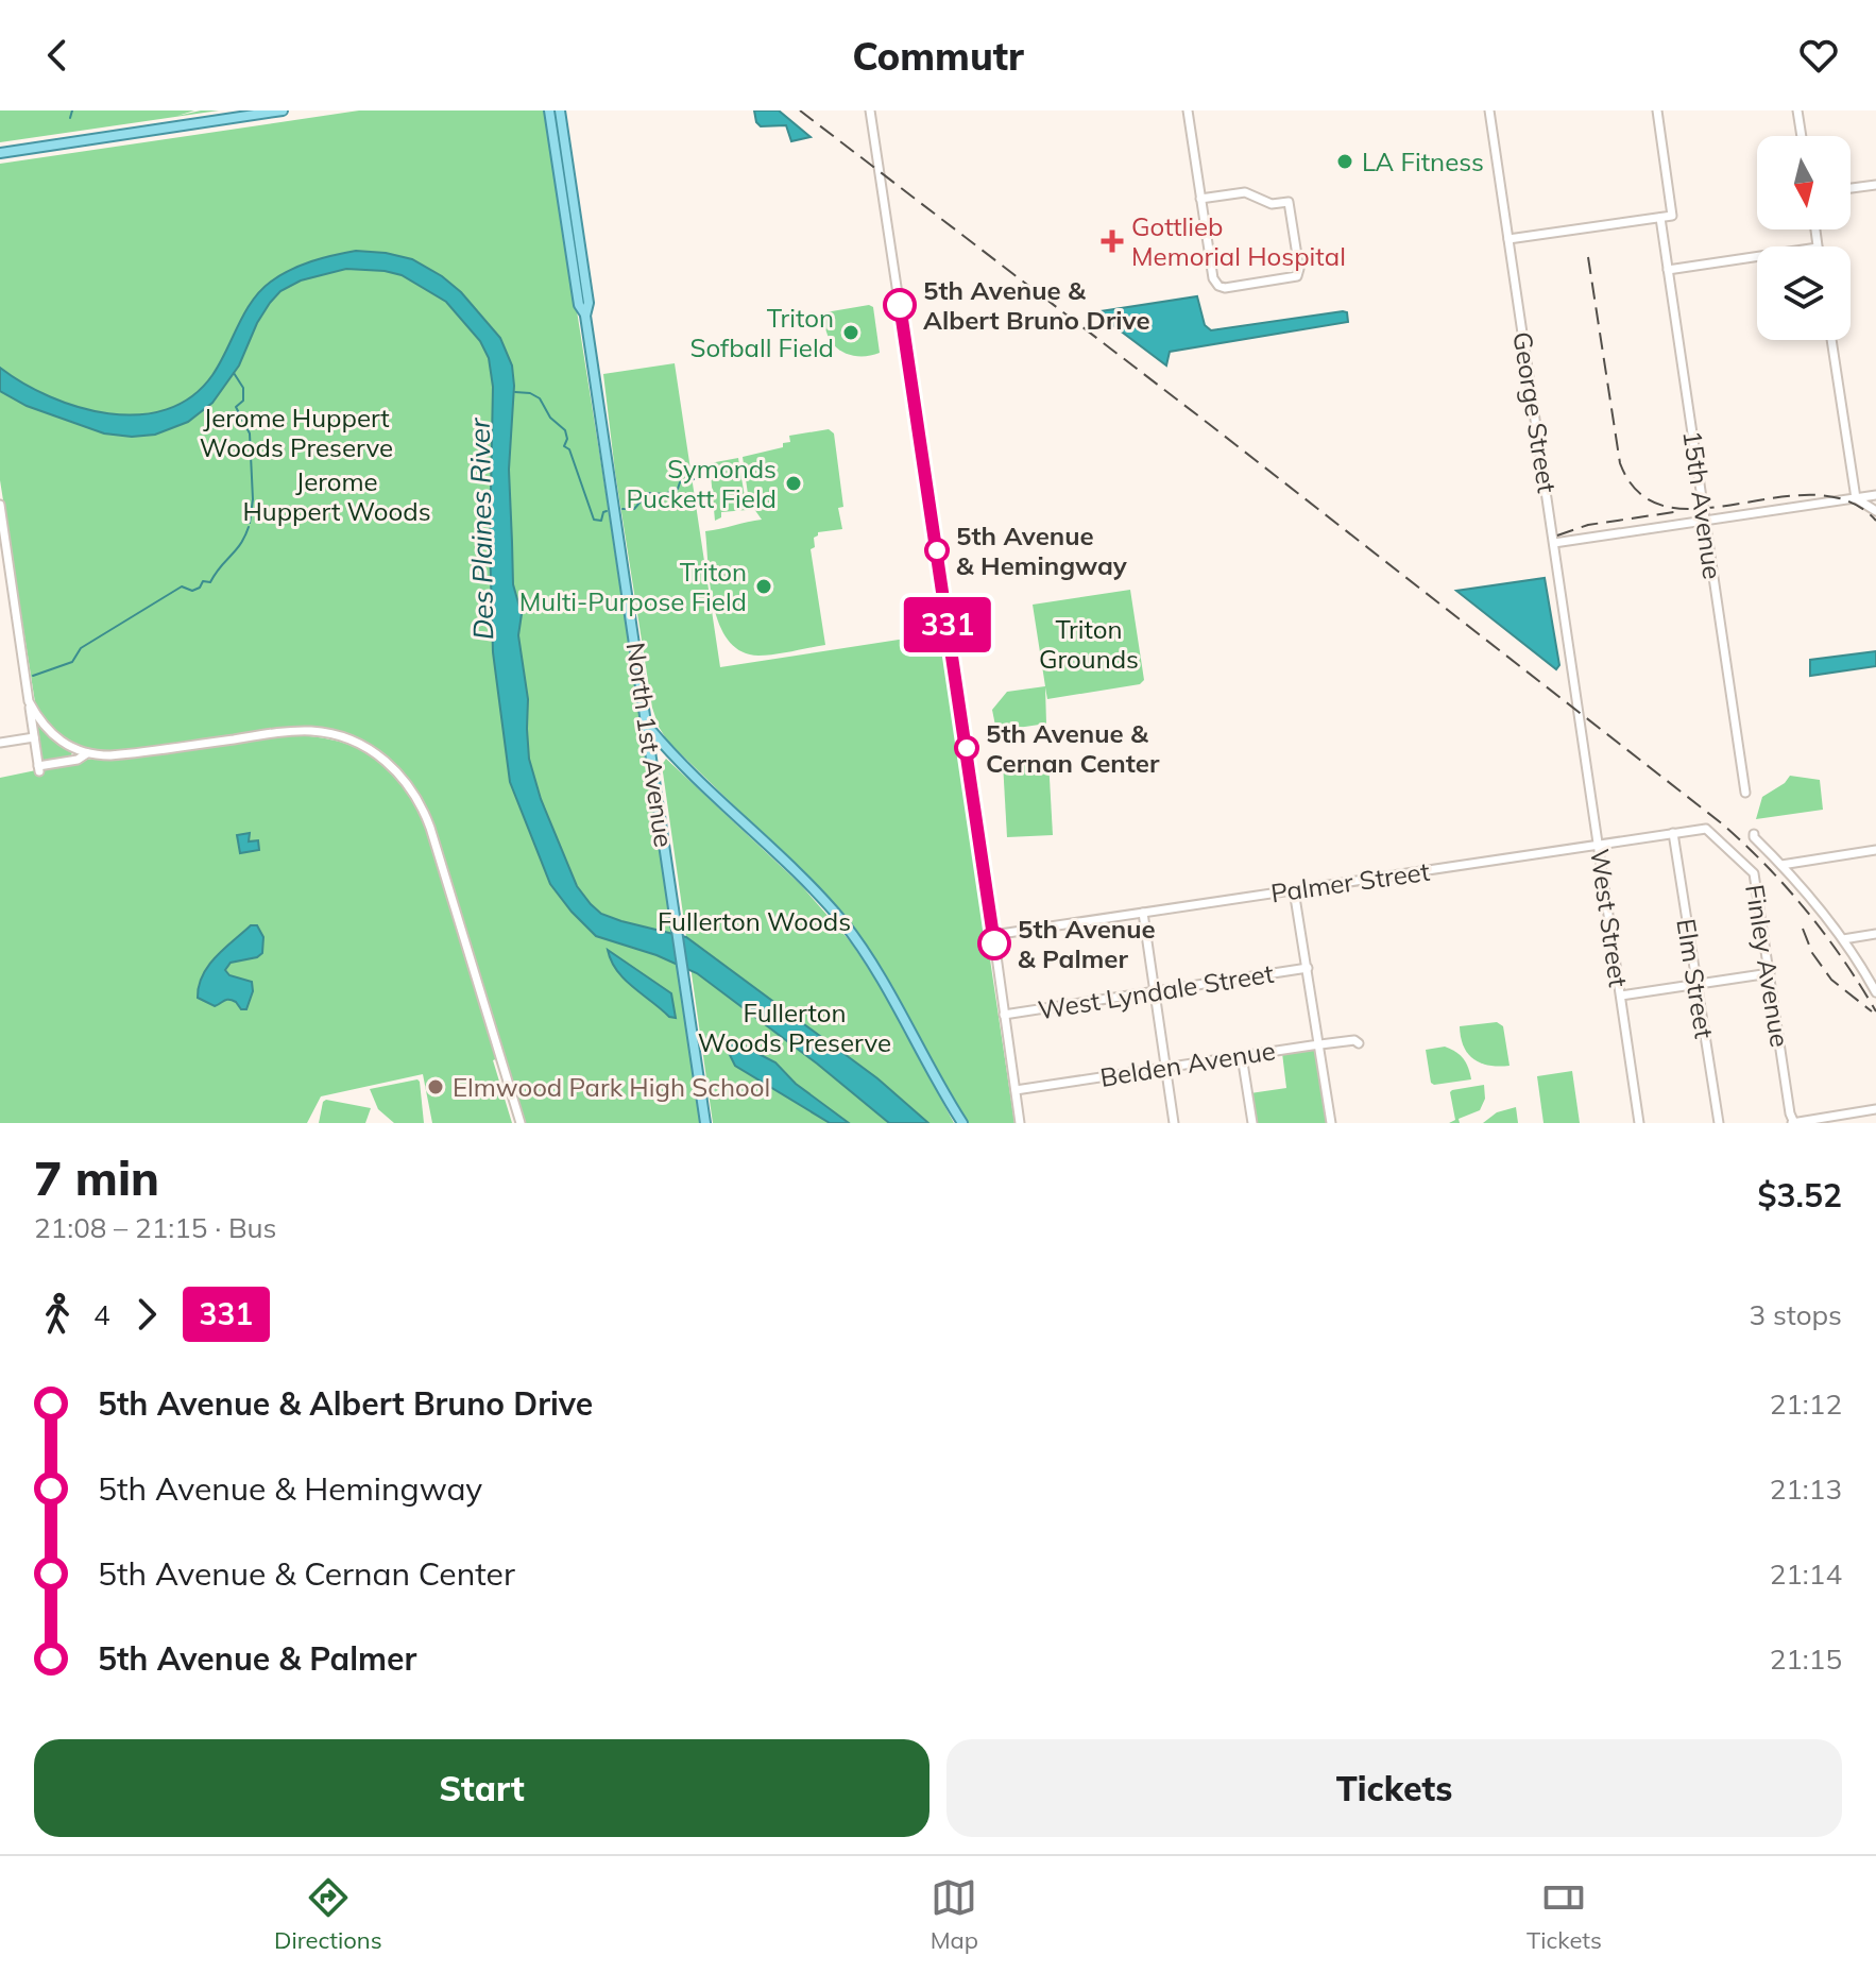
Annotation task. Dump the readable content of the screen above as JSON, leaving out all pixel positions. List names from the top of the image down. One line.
{"streets":{"main road":["North 1st Avenue"],"street":["George Street","15th Avenue","Palmer Street","West Street","Finley Avenue","Elm Street","West Lyndale Street","Belden Avenue"]},"crossings":[["George Street","West Street"],["Palmer Street","West Street"],["Palmer Street","Finley Avenue"],["Palmer Street","Elm Street"]],"water":["Des Plaines River"],"parks":["Jerome Huppert Woods Preserve","Jerome Huppert Woods","Triton Grounds","Fullerton Woods","Fullerton Woods Preserve"],"places":{"other":["LA Fitness","5th Avenue & Albert Bruno Drive","Triton Sofball Field","Symonds Puckett Field","5th Avenue & Hemingway","Triton Multi-Purpose Field","5th Avenue & Cernan Center","5th Avenue & Palmer","Elmwood Park High School"],"health":["Gottlieb Memorial Hospital"]},"lines":["bus line 331"],"north":"bottom","page":{"header":"Commutr","on_map":"331","heading":["7 min","21:08 – 21:15 · Bus","$3.52"],"legs":["4","331","3 stops"],"list":[{"name":"5th Avenue & Albert Bruno Drive","value":"21:12"},{"name":"5th Avenue & Hemingway","value":"21:13"},{"name":"5th Avenue & Cernan Center","value":"21:14"},{"name":"5th Avenue & Palmer","value":"21:15"}],"buttons":["Start","Tickets"],"tabs":["Directions","Map","Tickets"]}}
